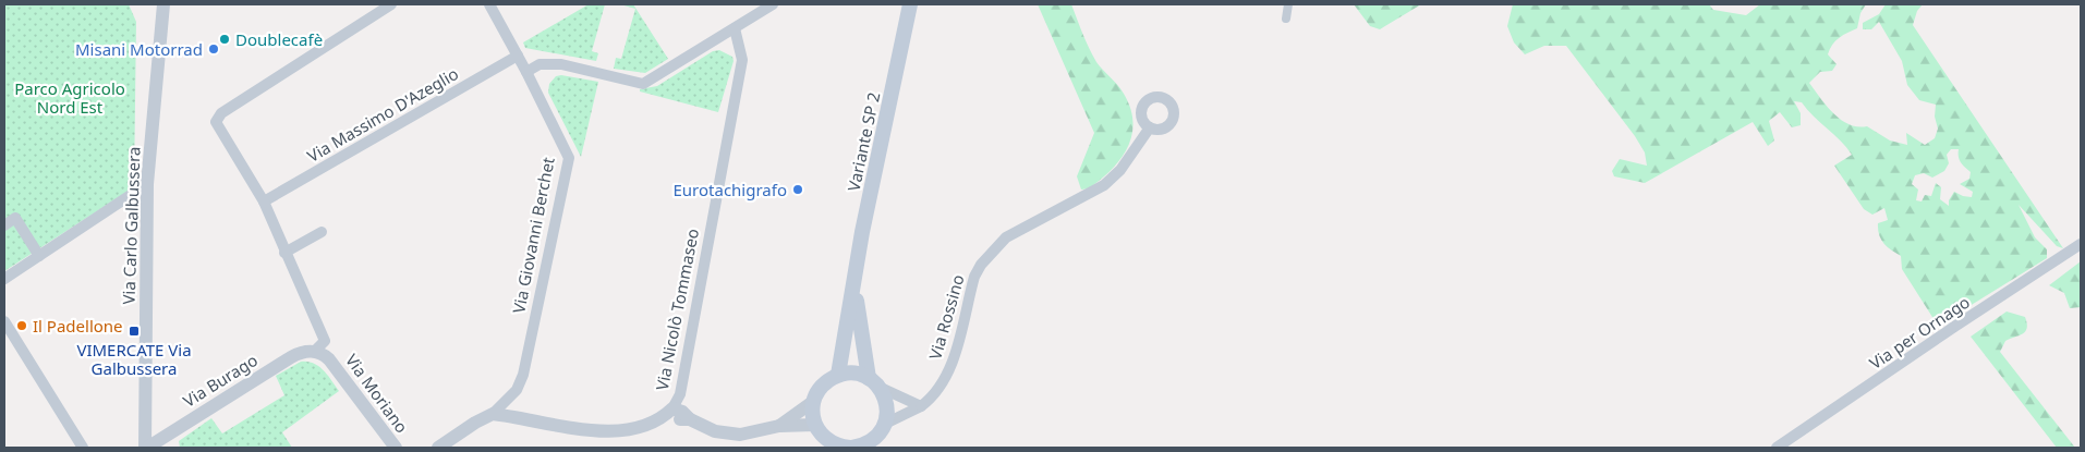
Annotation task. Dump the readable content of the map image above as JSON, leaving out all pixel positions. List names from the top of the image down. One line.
{"streets":{"main road":["Variante SP 2"],"street":["Via Massimo D'Azeglio","Via Carlo Galbussera","Via Giovanni Berchet","Via Nicolò Tommaseo","Via Rossino","Via per Ornago","Via Burago","Via Moriano"]},"crossings":[["Via Massimo D'Azeglio","Via Giovanni Berchet"],["Variante SP 2","Via Rossino"],["Via Carlo Galbussera","Via Burago"],["Via Giovanni Berchet","Via Nicolò Tommaseo"],["Via Burago","Via Moriano"]],"parks":["Parco Agricolo Nord Est"],"places":{"other":["Doublecafè","Misani Motorrad","Eurotachigrafo","Il Padellone"],"transit":["VIMERCATE Via Galbussera"]}}
